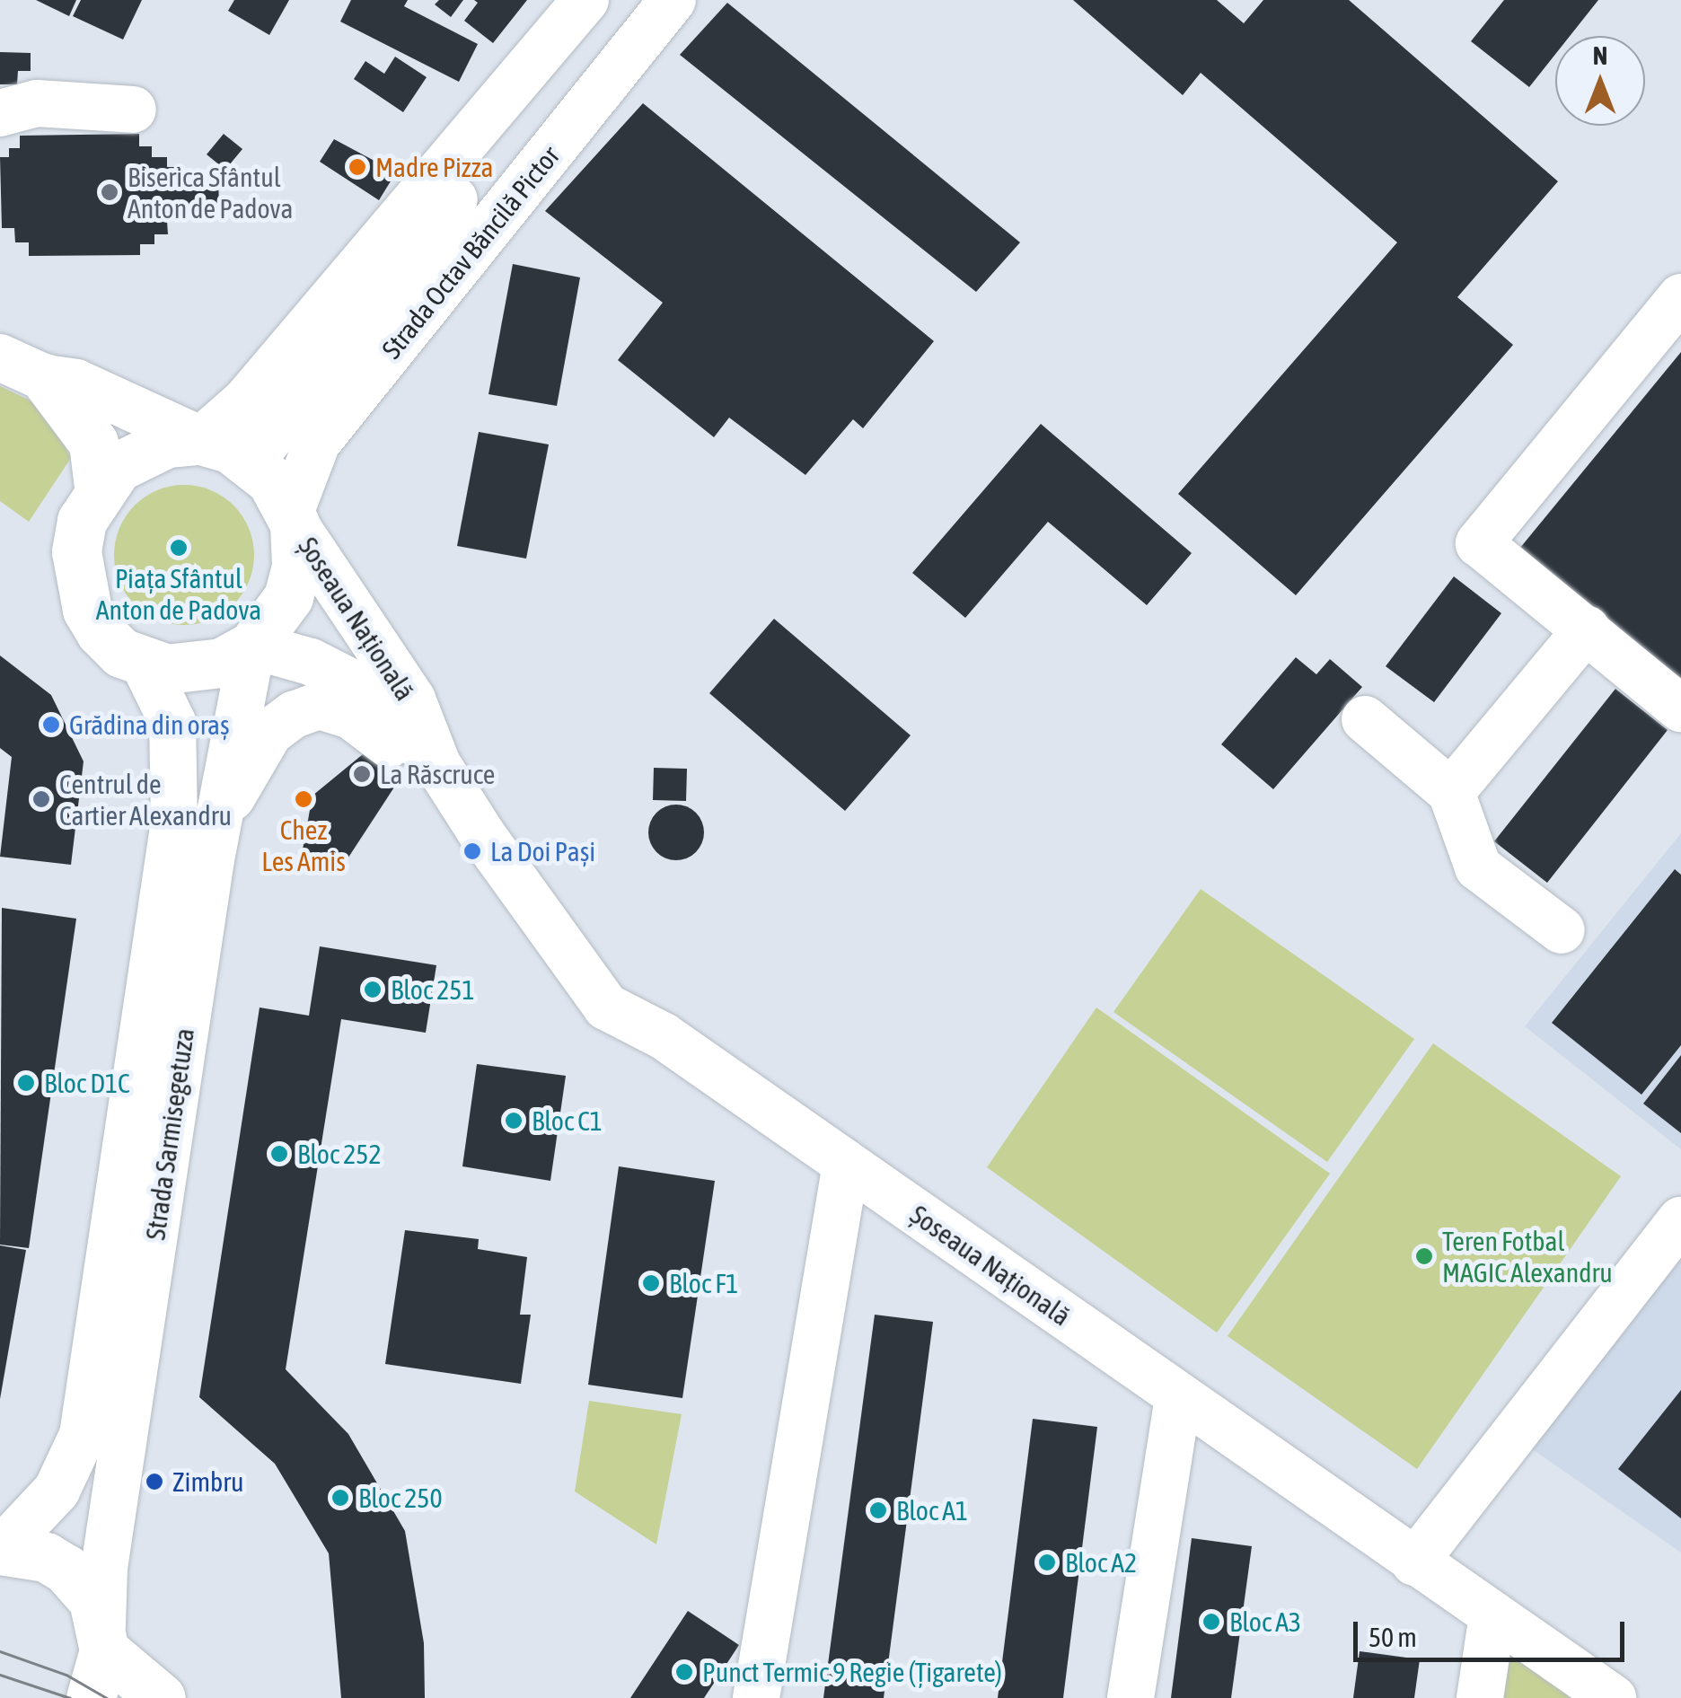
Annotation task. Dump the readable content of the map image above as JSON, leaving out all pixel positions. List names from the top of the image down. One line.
{"streets":{"street":["Strada Octav Băncilă Pictor","Șoseaua Națională","Strada Sarmisegetuza"]},"crossings":[["Strada Octav Băncilă Pictor","Șoseaua Națională"],["Strada Octav Băncilă Pictor","Strada Sarmisegetuza"],["Șoseaua Națională","Strada Sarmisegetuza"]],"places":["Madre Pizza","Biserica Sfântul Anton de Padova","Piața Sfântul Anton de Padova","Grădina din oraș","La Răscruce","Centrul de Cartier Alexandru","Chez Les Amis","La Doi Pași","Bloc 251","Bloc D1C","Bloc C1","Bloc 252","Teren Fotbal MAGIC Alexandru","Bloc F1","Zimbru","Bloc 250","Bloc A1","Bloc A2","Bloc A3","Punct Termic 9 Regie (Țigarete)"],"scale_bar":"50 m","north":"top"}
